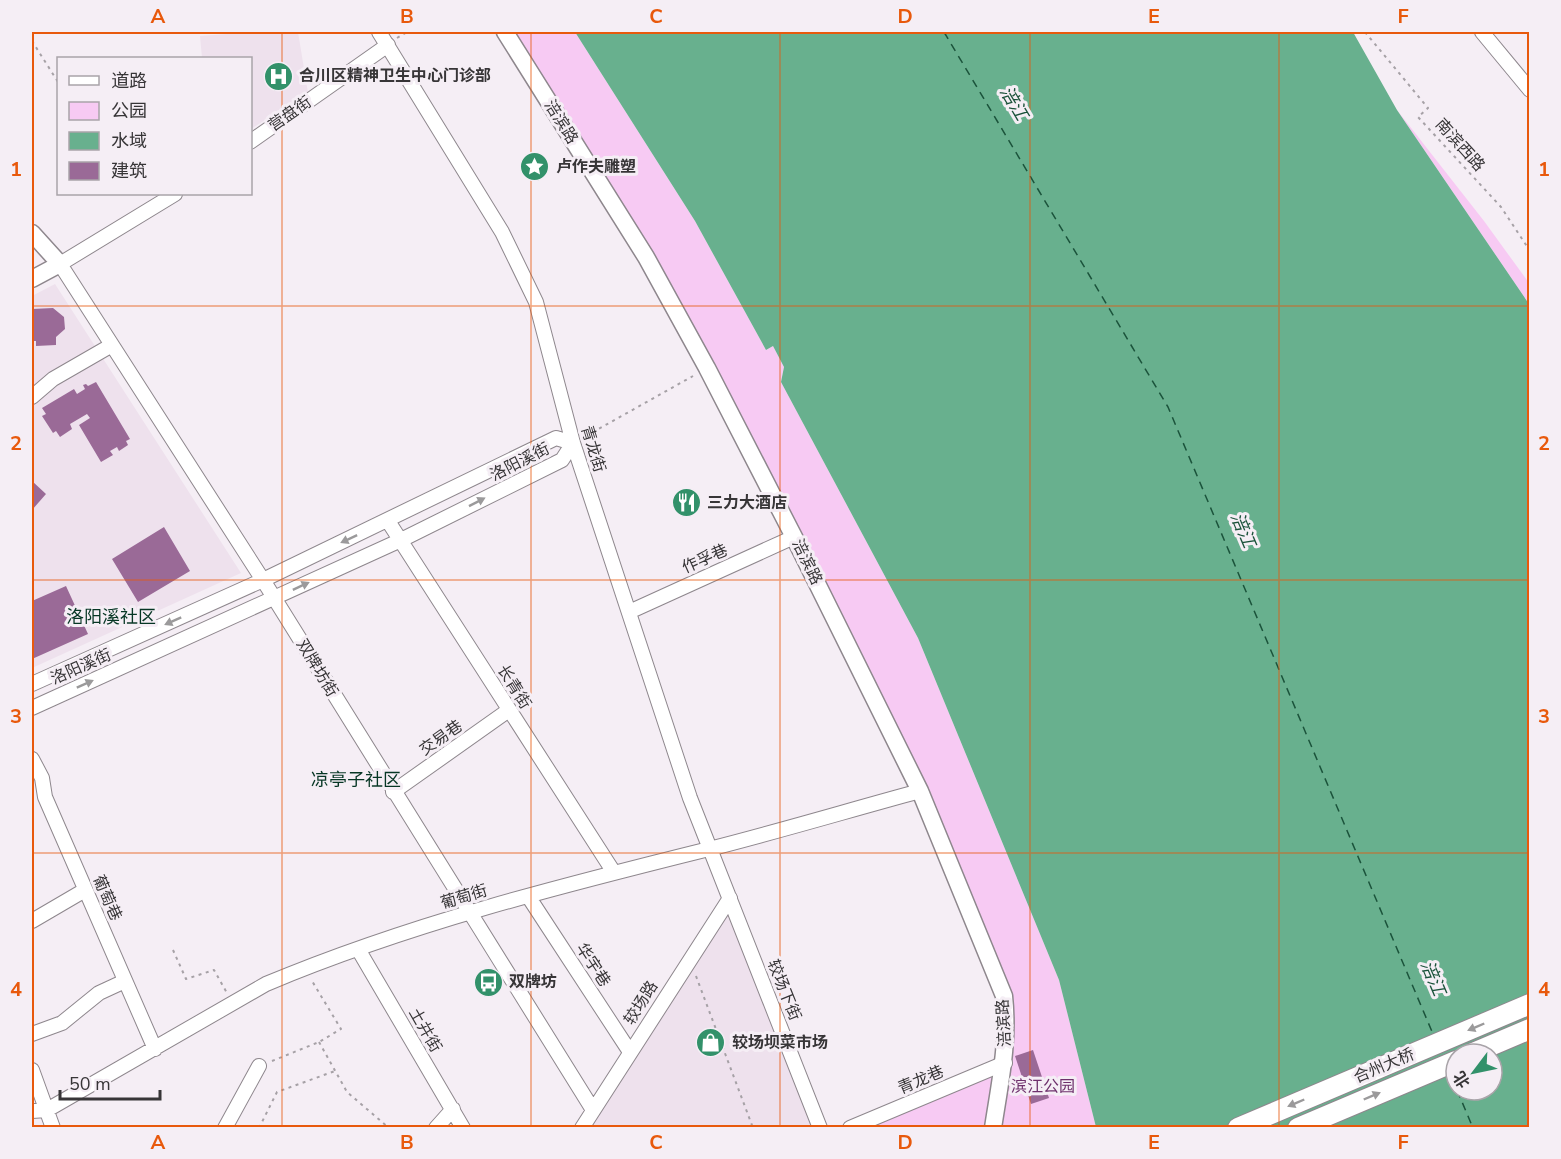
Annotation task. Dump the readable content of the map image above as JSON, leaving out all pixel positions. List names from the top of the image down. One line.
{"streets":{"highway":["合州大桥"],"main road":["涪滨路","双牌坊街"],"street":["营盘街","青龙街","洛阳溪街","作孚巷","长青街","交易巷","葡萄街","葡萄巷","华宇巷","较场下街","较场路","土井街","青龙巷"],"path":["南滨西路"]},"crossings":[["营盘街","青龙街"],["涪滨路","作孚巷"],["涪滨路","葡萄街"],["涪滨路","青龙巷"],["青龙街","洛阳溪街"],["青龙街","作孚巷"],["青龙街","葡萄街"],["青龙街","较场下街"],["青龙街","较场路"],["洛阳溪街","双牌坊街"],["洛阳溪街","长青街"],["双牌坊街","交易巷"],["双牌坊街","葡萄街"],["双牌坊街","较场路"],["长青街","交易巷"],["长青街","葡萄街"],["葡萄街","葡萄巷"],["葡萄街","华宇巷"],["葡萄街","土井街"],["华宇巷","较场路"],["较场下街","较场路"]],"districts":["洛阳溪社区","凉亭子社区"],"water":["涪江"],"parks":["滨江公园"],"places":{"hospital":["合川区精神卫生中心门诊部"],"place":["卢作夫雕塑"],"restaurant":["三力大酒店"],"bus stop":["双牌坊"],"shop":["较场坝菜市场"]},"legend":["道路","公园","水域","建筑"],"scale_bar":"50 m","north":"bottom left","grid":{"columns":["A","B","C","D","E","F"],"rows":["1","2","3","4"]}}
